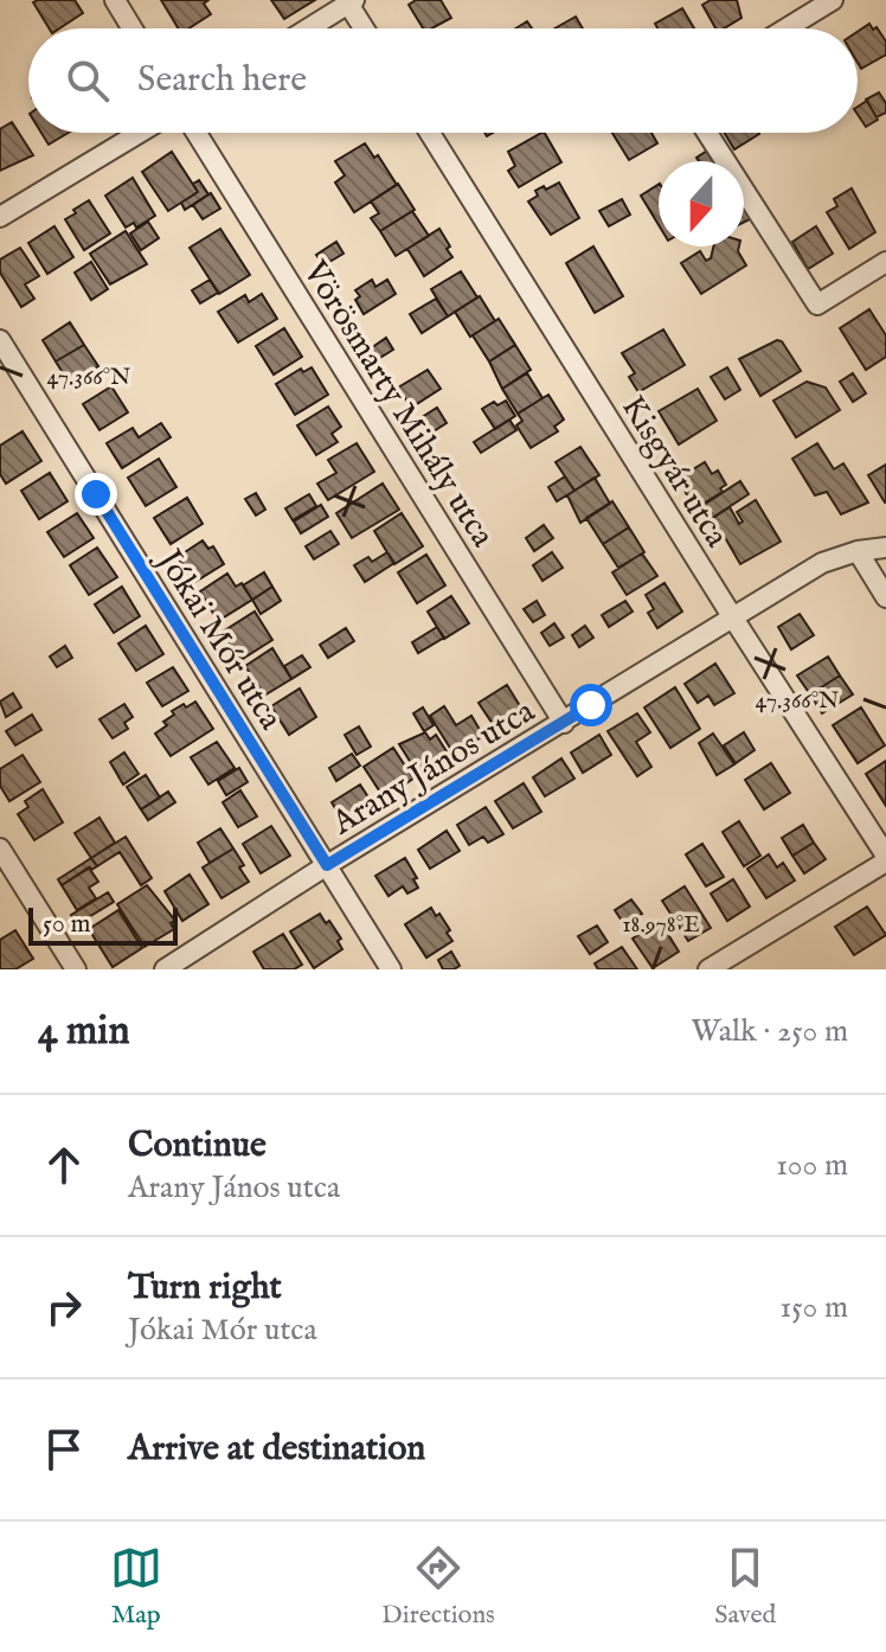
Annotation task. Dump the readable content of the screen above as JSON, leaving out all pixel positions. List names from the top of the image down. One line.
{"streets":{"street":["Vörösmarty Mihály utca","Kisgyár utca","Jókai Mór utca","Arany János utca"]},"crossings":[["Vörösmarty Mihály utca","Arany János utca"],["Kisgyár utca","Arany János utca"],["Jókai Mór utca","Arany János utca"]],"scale_bar":"50 m","north":"bottom","page":{"search":"Search here","scale":"50 m","heading":["4 min","Walk · 250 m"],"list":[["Continue","Arany János utca","100 m"],["Turn right","Jókai Mór utca","150 m"],"Arrive at destination"],"nav":["Map","Directions","Saved"]},"coordinates":["47.366°N","18.978°E"]}
